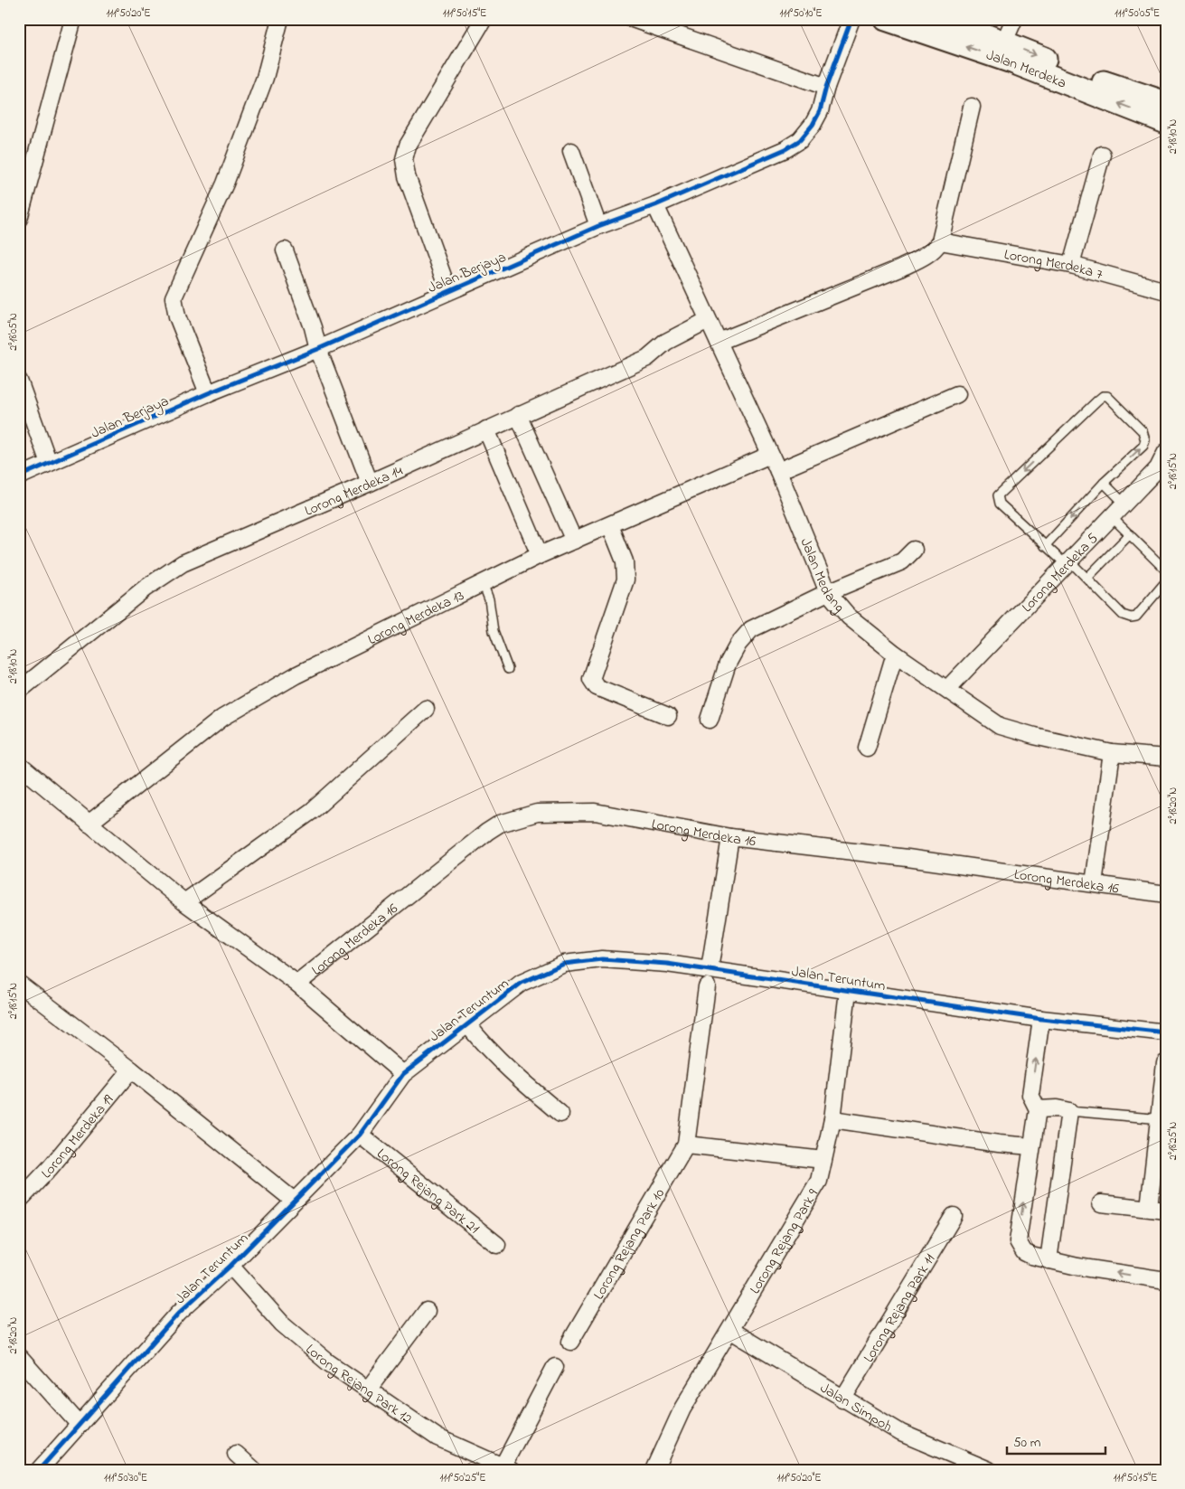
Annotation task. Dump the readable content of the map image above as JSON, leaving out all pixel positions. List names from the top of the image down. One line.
{"streets":{"main road":["Jalan Merdeka"],"street":["Lorong Merdeka 7","Jalan Berjaya","Lorong Merdeka 14","Lorong Merdeka 5","Jalan Medang","Lorong Merdeka 13","Lorong Merdeka 16","Jalan Teruntum","Lorong Merdeka 19","Lorong Rejang Park 21","Lorong Rejang Park 9","Lorong Rejang Park 10","Lorong Rejang Park 11","Lorong Rejang Park 12","Jalan Simpoh"]},"crossings":[["Jalan Berjaya","Jalan Medang"],["Lorong Merdeka 14","Jalan Medang"],["Lorong Merdeka 5","Jalan Medang"],["Jalan Medang","Lorong Merdeka 13"],["Jalan Teruntum","Lorong Rejang Park 21"],["Jalan Teruntum","Lorong Rejang Park 9"],["Jalan Teruntum","Lorong Rejang Park 12"],["Lorong Rejang Park 9","Jalan Simpoh"],["Lorong Rejang Park 11","Jalan Simpoh"]],"scale_bar":"50 m","coordinates":["111°50'20\"E","111°50'15\"E","111°50'10\"E","111°50'05\"E","2°18'10\"N","2°18'05\"N","2°18'15\"N","2°18'20\"N","2°18'25\"N","111°50'30\"E","111°50'25\"E"]}
